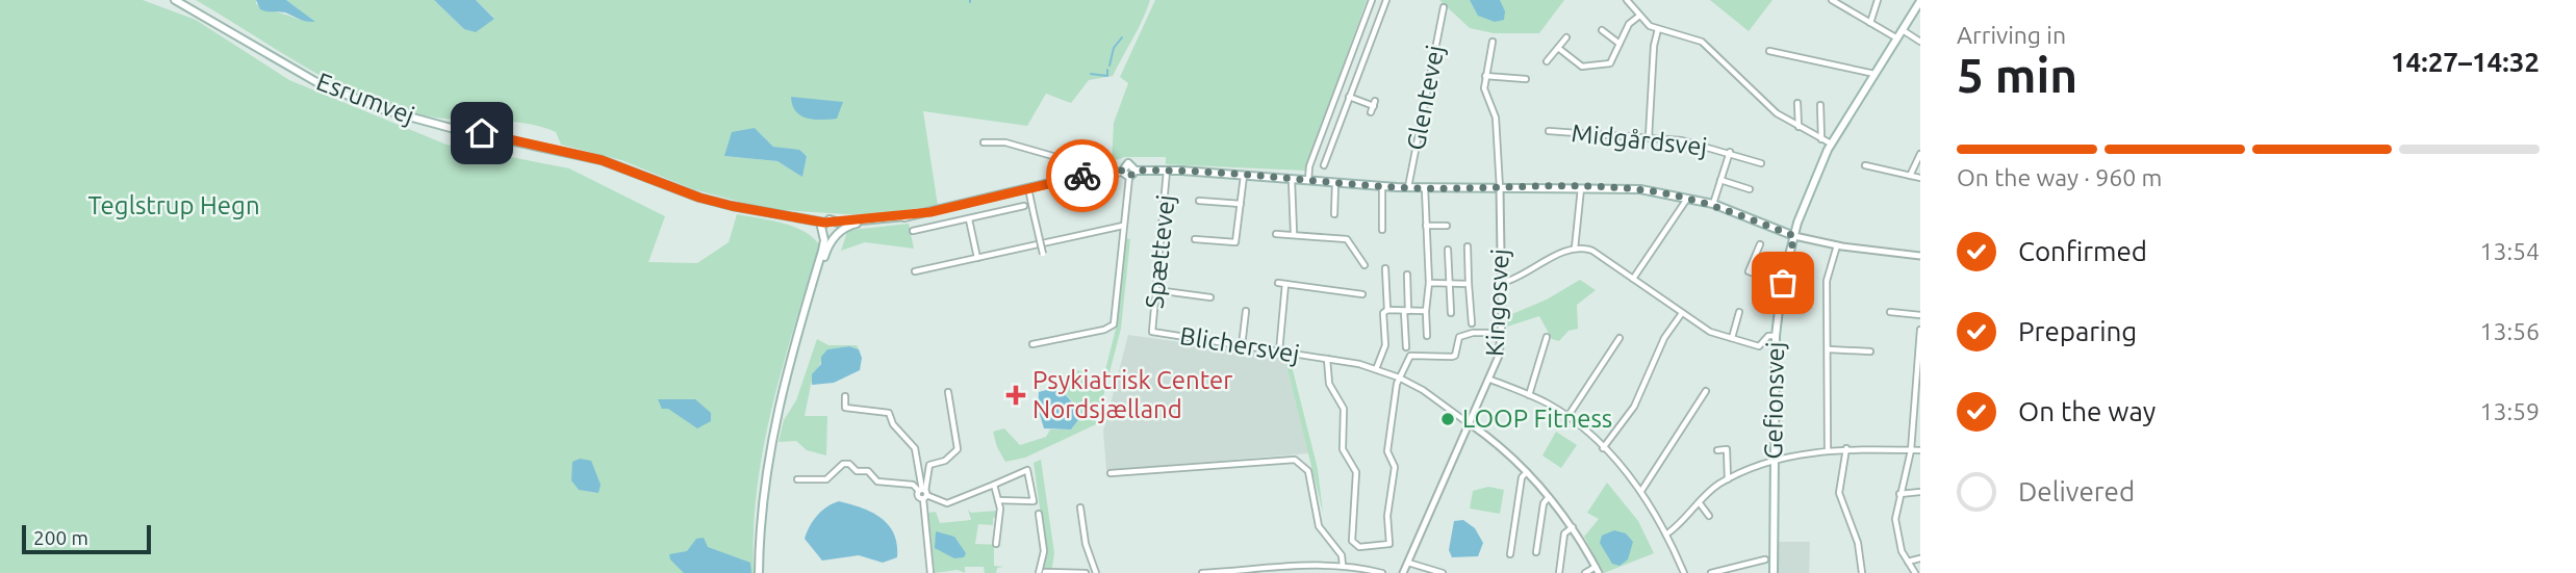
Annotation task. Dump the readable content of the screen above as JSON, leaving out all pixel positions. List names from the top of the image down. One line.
{"streets":{"main road":["Esrumvej","Gefionsvej"],"street":["Glentevej","Midgårdsvej","Spættevej","Kingosvej","Blichersvej"]},"crossings":[["Spættevej","Blichersvej"],["Kingosvej","Blichersvej"]],"parks":["Teglstrup Hegn"],"places":{"health":["Psykiatrisk Center Nordsjælland"],"other":["LOOP Fitness"]},"scale_bar":"200 m","page":{"heading":["5 min","Arriving in","14:27–14:32"],"bar":"On the way · 960 m","list":[["Confirmed","13:54"],["Preparing","13:56"],["On the way","13:59"],"Delivered"],"scale":"200 m"}}
